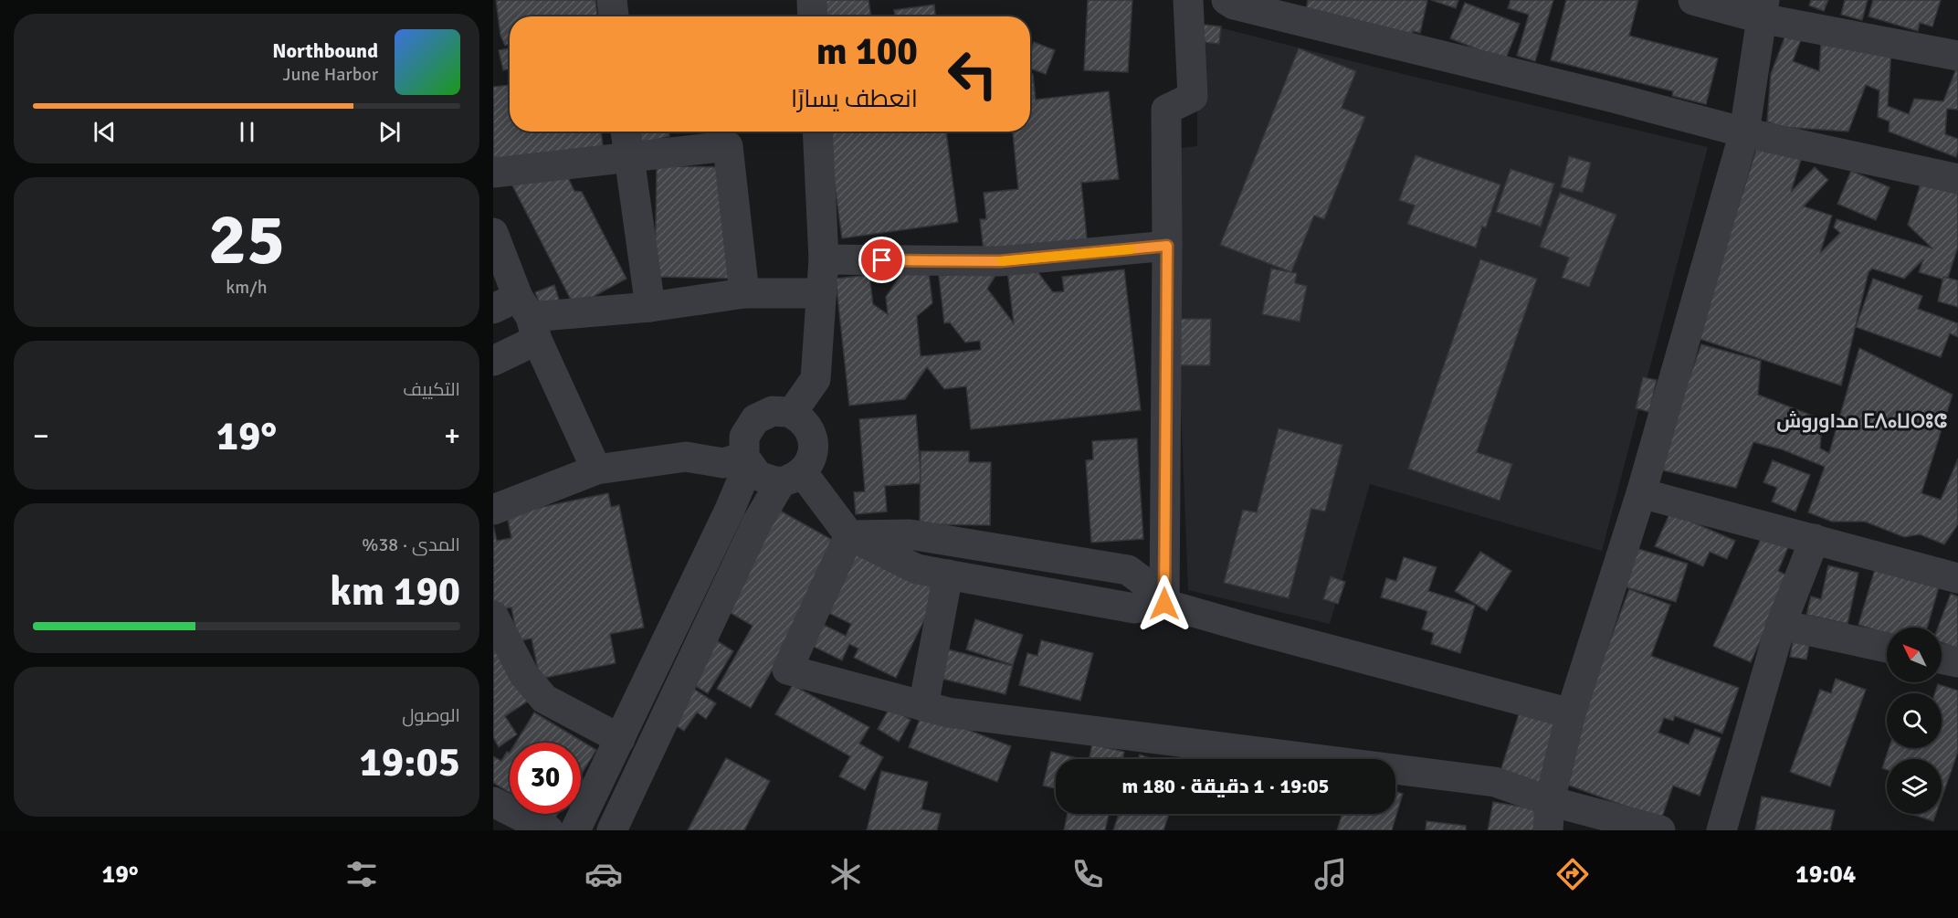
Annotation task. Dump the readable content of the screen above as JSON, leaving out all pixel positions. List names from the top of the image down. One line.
{"districts":["مداوروش ⵎⴷⴰⵡⵔⵓⵛ"],"north":"top left","page":{"turn":["100 m","انعطف يسارًا"],"song":["Northbound","June Harbor"],"tile":[["25","km/h"],"التكييف",["المدى · 38%","190 km"],["الوصول","19:05"]],"heat":["−","19°","+"],"limit":"30","trip":"19:05 · 1 دقيقة · 180 m","tabs":["19:04","19°"]}}
